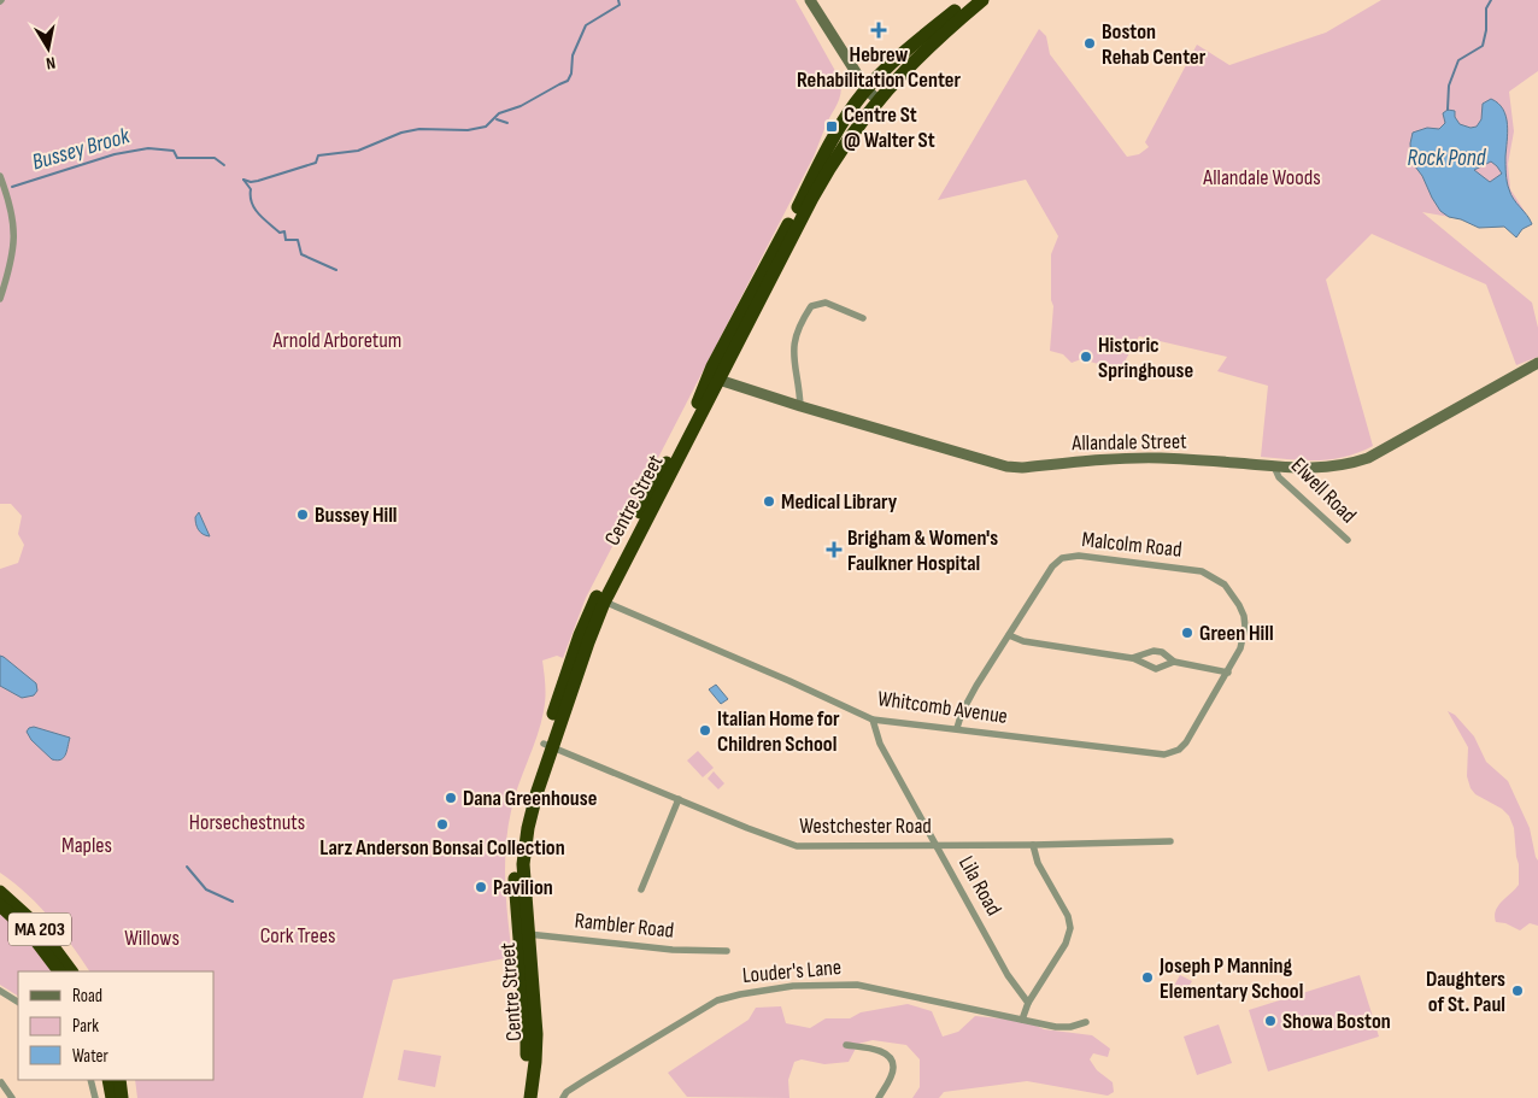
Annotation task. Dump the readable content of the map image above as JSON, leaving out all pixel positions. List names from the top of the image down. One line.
{"streets":{"highway":["Centre Street","MA 203"],"street":["Allandale Street","Elwell Road","Malcolm Road","Whitcomb Avenue","Westchester Road","Lila Road","Rambler Road","Louder's Lane"]},"crossings":[["Allandale Street","Elwell Road"],["Allandale Street","Centre Street"],["Centre Street","Whitcomb Avenue"],["Centre Street","Westchester Road"],["Centre Street","Rambler Road"],["Malcolm Road","Whitcomb Avenue"],["Whitcomb Avenue","Lila Road"],["Westchester Road","Lila Road"]],"water":["Bussey Brook","Rock Pond"],"parks":["Allandale Woods","Arnold Arboretum","Horsechestnuts","Maples","Cork Trees","Willows"],"places":{"health":["Hebrew Rehabilitation Center","Brigham & Women's Faulkner Hospital"],"other":["Boston Rehab Center","Historic Springhouse","Medical Library","Bussey Hill","Green Hill","Italian Home for Children School","Dana Greenhouse","Larz Anderson Bonsai Collection","Pavilion","Joseph P Manning Elementary School","Daughters of St. Paul","Showa Boston"],"transit":["Centre St @ Walter St"]},"legend":["Road","Park","Water"],"north":"bottom"}
